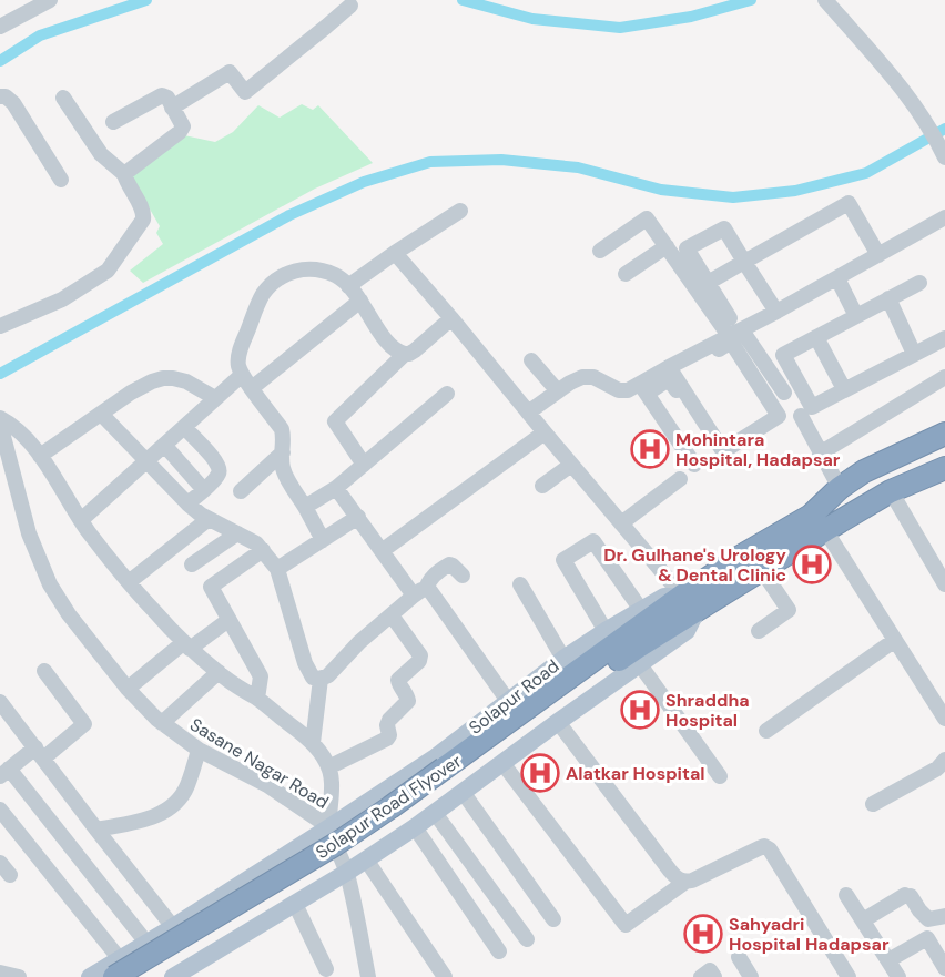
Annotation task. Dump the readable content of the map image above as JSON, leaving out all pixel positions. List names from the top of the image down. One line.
{"streets":{"highway":["Solapur Road","Solapur Road Flyover"],"street":["Sasane Nagar Road"]},"crossings":[["Solapur Road","Sasane Nagar Road"],["Solapur Road","Solapur Road Flyover"]],"places":{"hospital":["Mohintara Hospital, Hadapsar","Dr. Gulhane's Urology & Dental Clinic","Shraddha Hospital","Alatkar Hospital","Sahyadri Hospital Hadapsar"]}}
